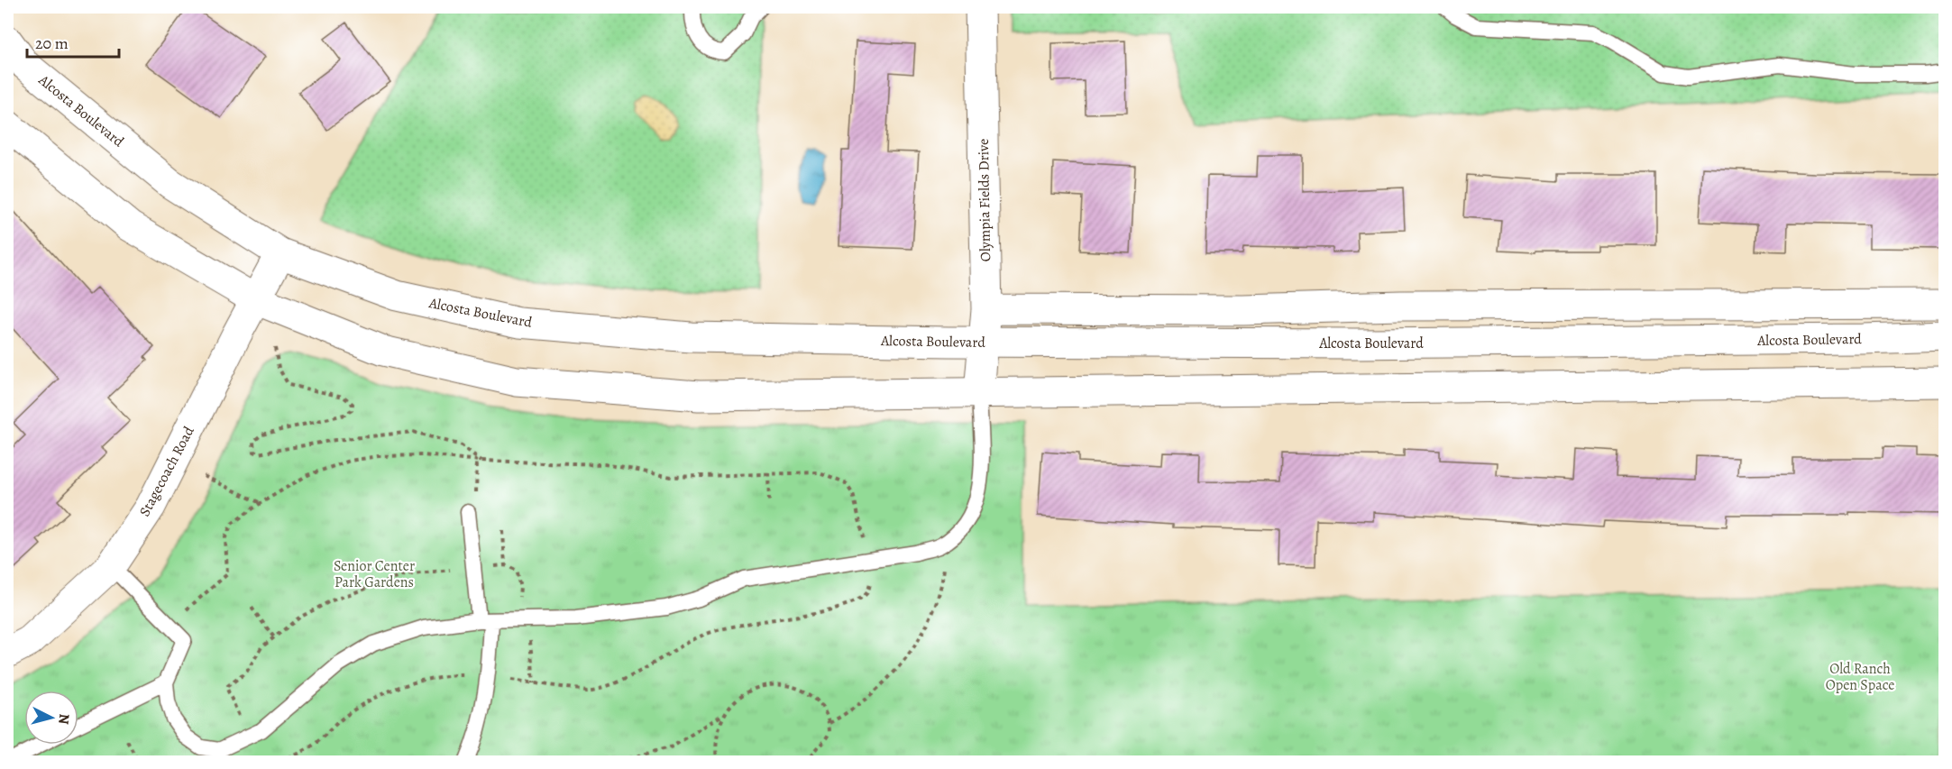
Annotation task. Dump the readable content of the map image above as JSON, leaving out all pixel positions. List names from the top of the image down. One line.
{"streets":{"main road":["Alcosta Boulevard","Olympia Fields Drive","Stagecoach Road"]},"crossings":[["Alcosta Boulevard","Olympia Fields Drive"],["Alcosta Boulevard","Stagecoach Road"]],"parks":["Senior Center Park Gardens","Old Ranch Open Space"],"scale_bar":"20 m","north":"right"}
